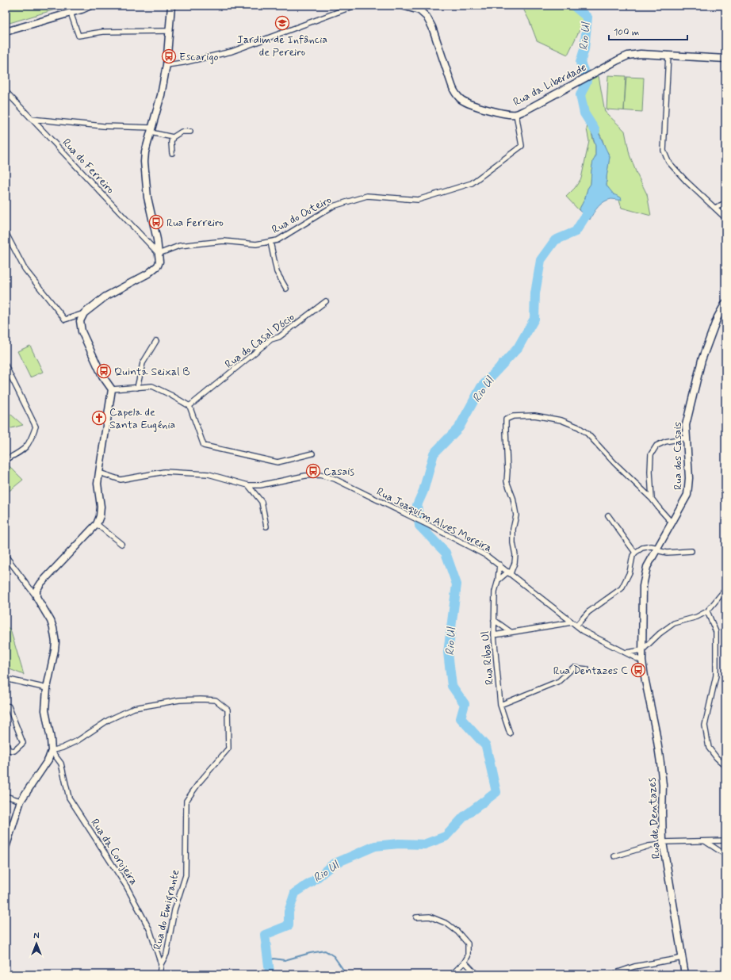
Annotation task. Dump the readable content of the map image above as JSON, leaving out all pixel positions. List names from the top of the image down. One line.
{"streets":{"street":["Rua da Liberdade","Rua do Ferreiro","Rua do Outeiro","Rua do Casal Dócio","Rua dos Casais","Rua Joaquim Alves Moreira","Rua Riba Ul","Rua de Dentazes","Rua da Corujeira","Rua do Emigrante"]},"crossings":[["Rua da Liberdade","Rua do Outeiro"],["Rua do Ferreiro","Rua do Outeiro"],["Rua dos Casais","Rua Joaquim Alves Moreira"],["Rua dos Casais","Rua de Dentazes"],["Rua Joaquim Alves Moreira","Rua Riba Ul"],["Rua Joaquim Alves Moreira","Rua de Dentazes"],["Rua da Corujeira","Rua do Emigrante"]],"water":["Rio Ul"],"places":{"school or university":["Jardim de Infância de Pereiro"],"bus stop":["Escarigo","Rua Ferreiro","Quinta Seixal B","Casais","Rua Dentazes C"],"church":["Capela de Santa Eugénia"]},"scale_bar":"100 m","north":"top"}
